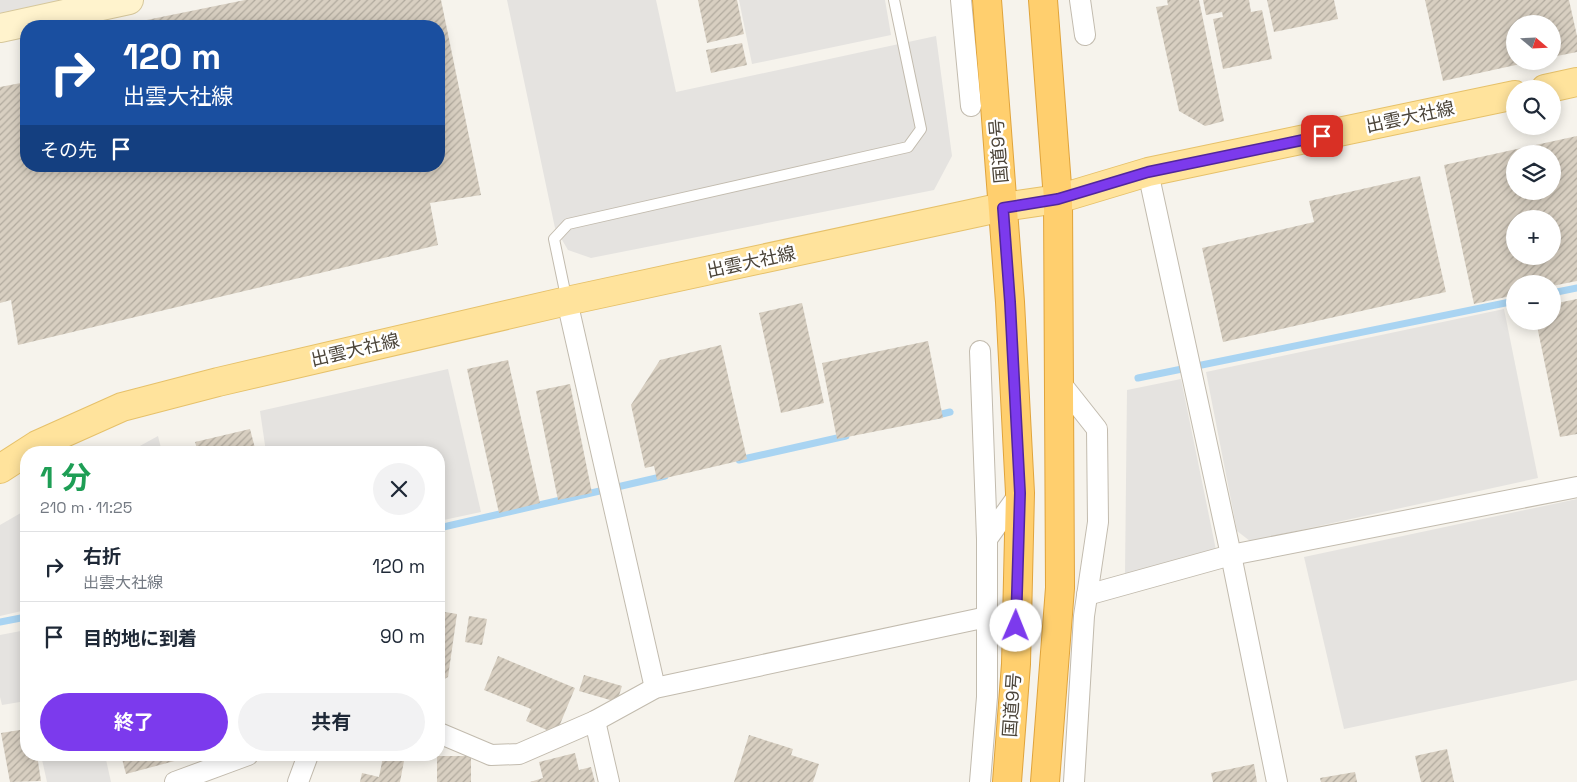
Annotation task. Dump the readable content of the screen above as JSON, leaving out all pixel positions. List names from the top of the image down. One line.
{"streets":{"highway":["国道9号"],"main road":["出雲大社線"]},"crossings":[["出雲大社線","国道9号"]],"north":"right","page":{"map_buttons":["+","−"],"turn":["120 m","出雲大社線"],"then":"その先","heading":["1 分","210 m · 11:25"],"list":[{"name":"右折","note":"出雲大社線","value":"120 m"},{"name":"目的地に到着","value":"90 m"}],"buttons":["終了","共有"]}}
